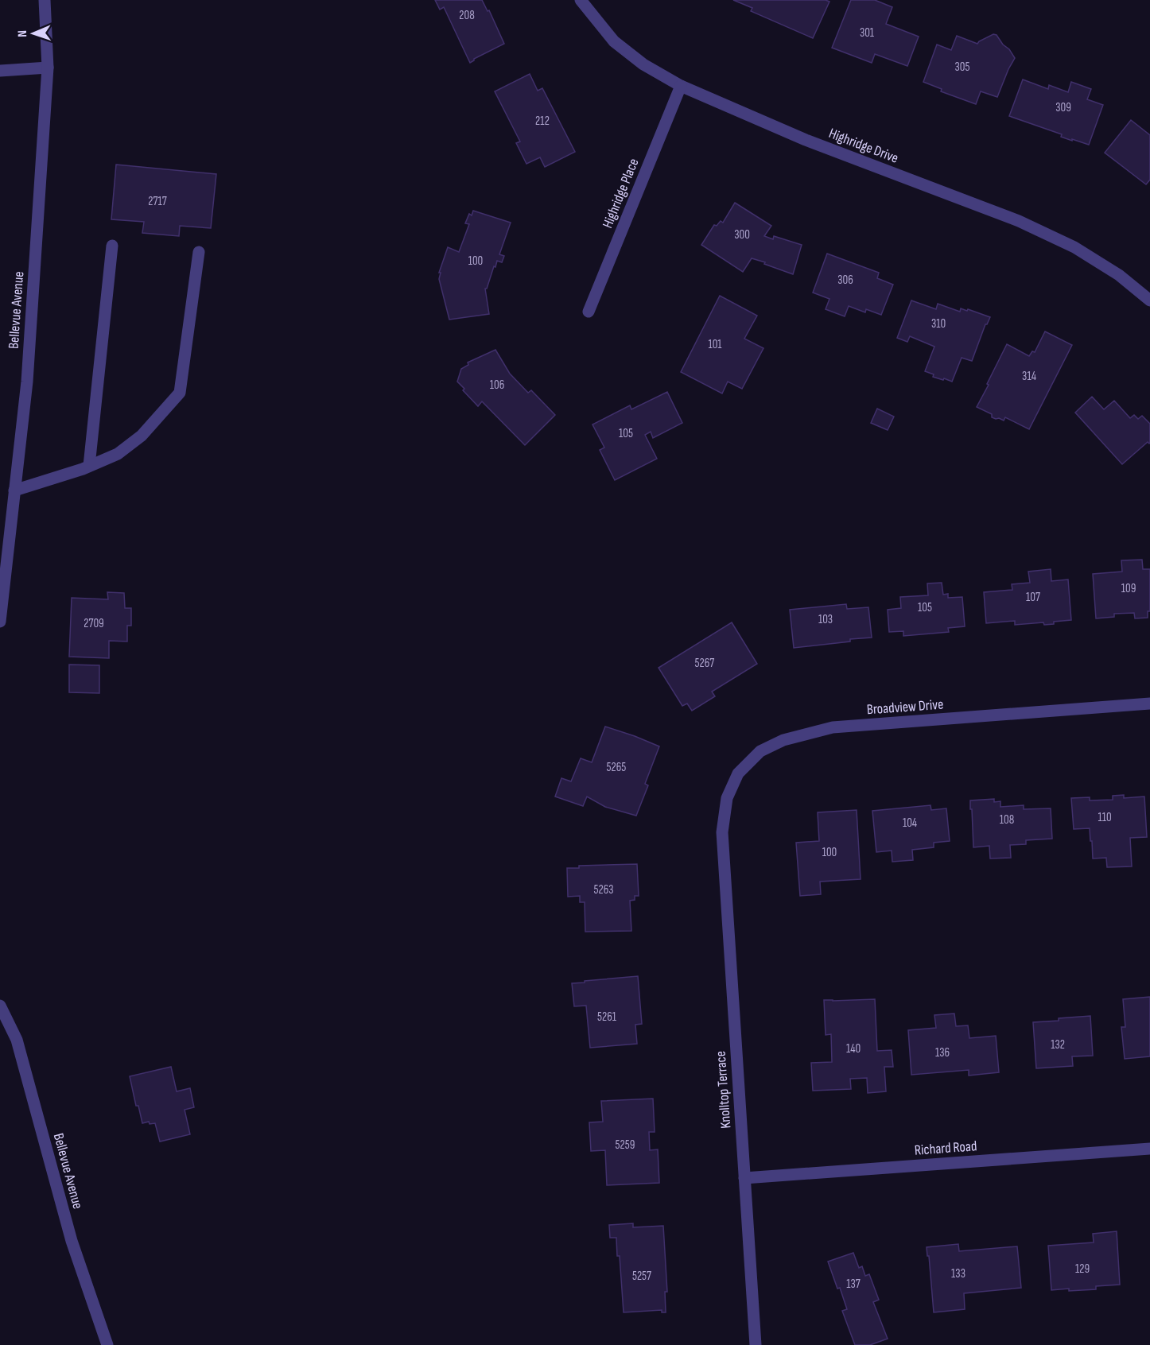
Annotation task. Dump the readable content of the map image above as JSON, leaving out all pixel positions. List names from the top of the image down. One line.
{"streets":{"street":["Highridge Drive","Highridge Place","Bellevue Avenue","Broadview Drive","Knolltop Terrace","Richard Road"]},"crossings":[["Highridge Drive","Highridge Place"],["Broadview Drive","Knolltop Terrace"],["Knolltop Terrace","Richard Road"]],"house_numbers":["208","301","305","309","212","2717","300","100","306","310","101","314","106","105","109","107","105","103","2709","5267","5265","110","108","104","100","5263","5261","132","140","136","5259","129","133","5257","137"],"north":"left"}
